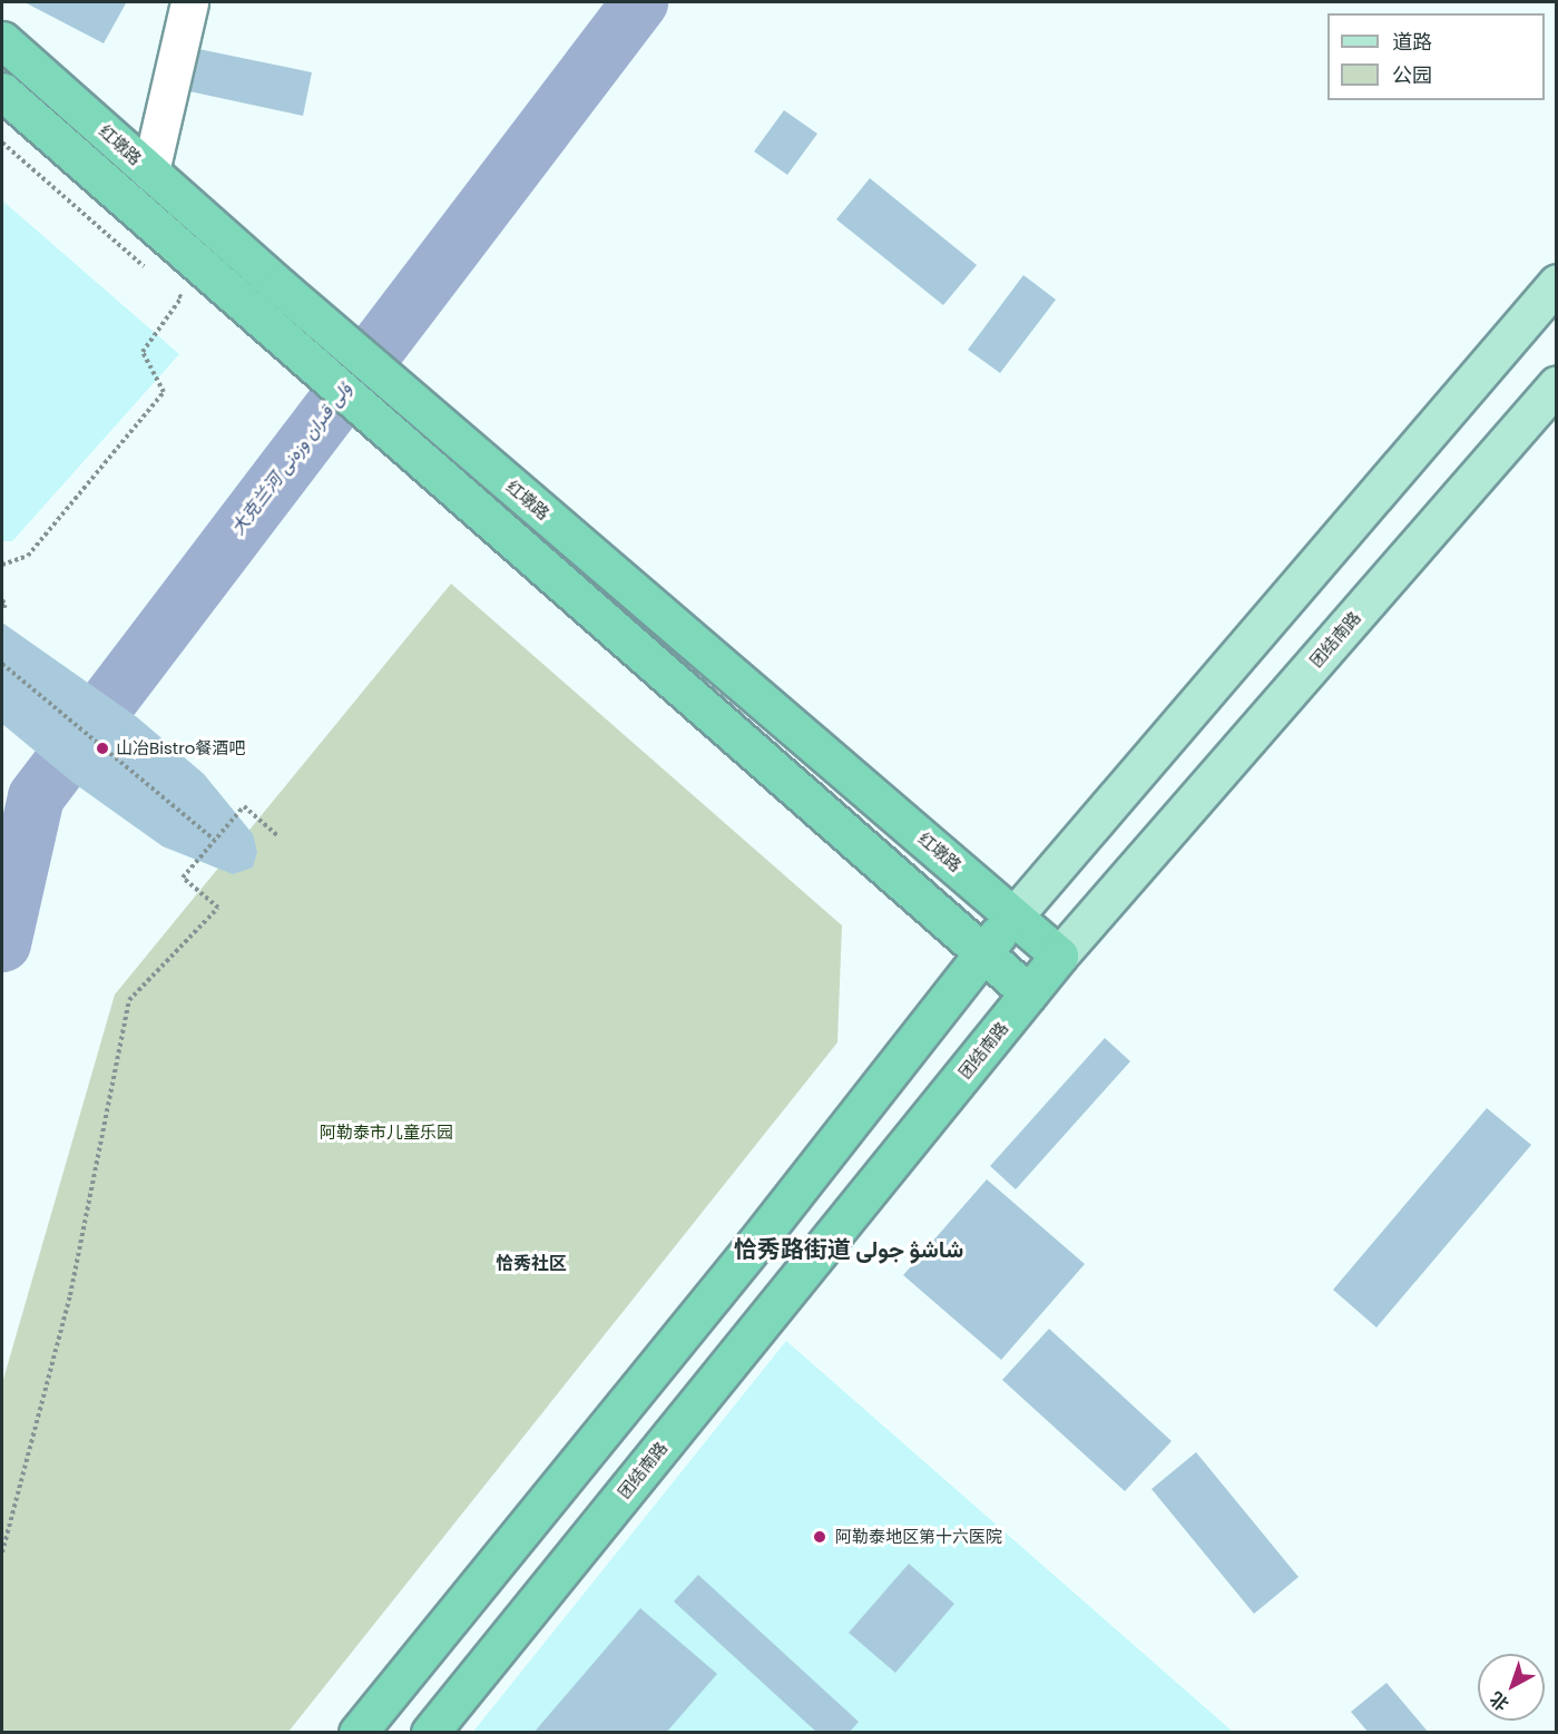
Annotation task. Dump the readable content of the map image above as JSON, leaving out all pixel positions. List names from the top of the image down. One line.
{"streets":{"highway":["红墩路","团结南路"]},"crossings":[["红墩路","团结南路"]],"districts":["恰秀路街道 شاشۋ جولى","恰秀社区"],"water":["大克兰河 ۇلى قىران وزەنى"],"parks":["阿勒泰市儿童乐园"],"places":["山冶Bistro餐酒吧","阿勒泰地区第十六医院"],"legend":["道路","公园"],"north":"bottom left"}
